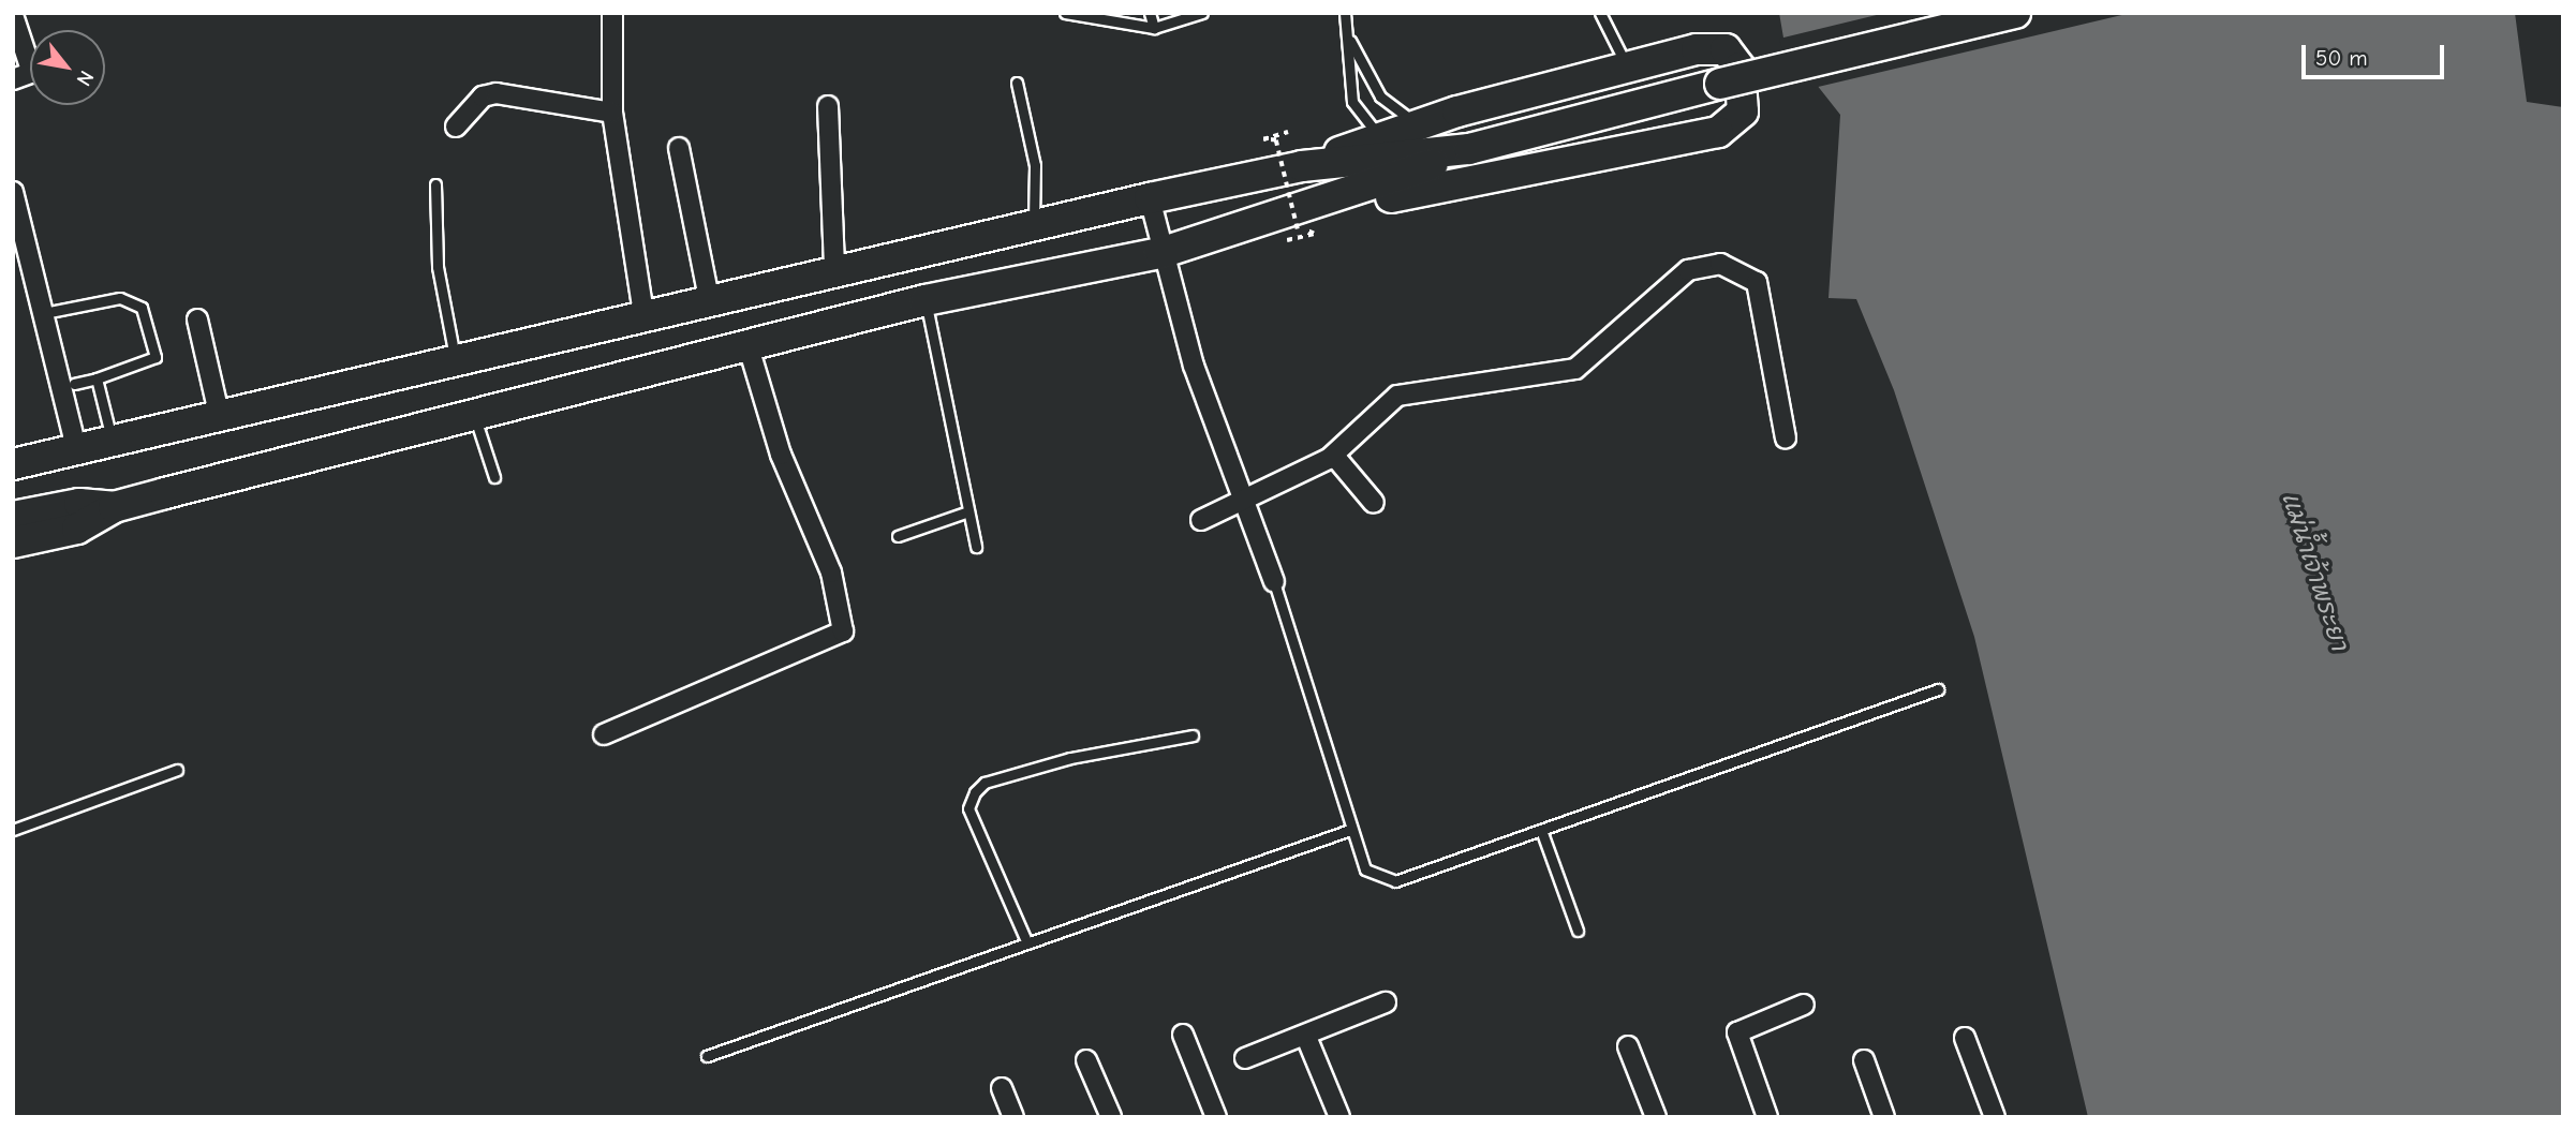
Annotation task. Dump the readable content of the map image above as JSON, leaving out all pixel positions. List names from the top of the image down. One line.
{"water":["แม่น้ำเจ้าพระยา"],"scale_bar":"50 m","north":"bottom right"}
